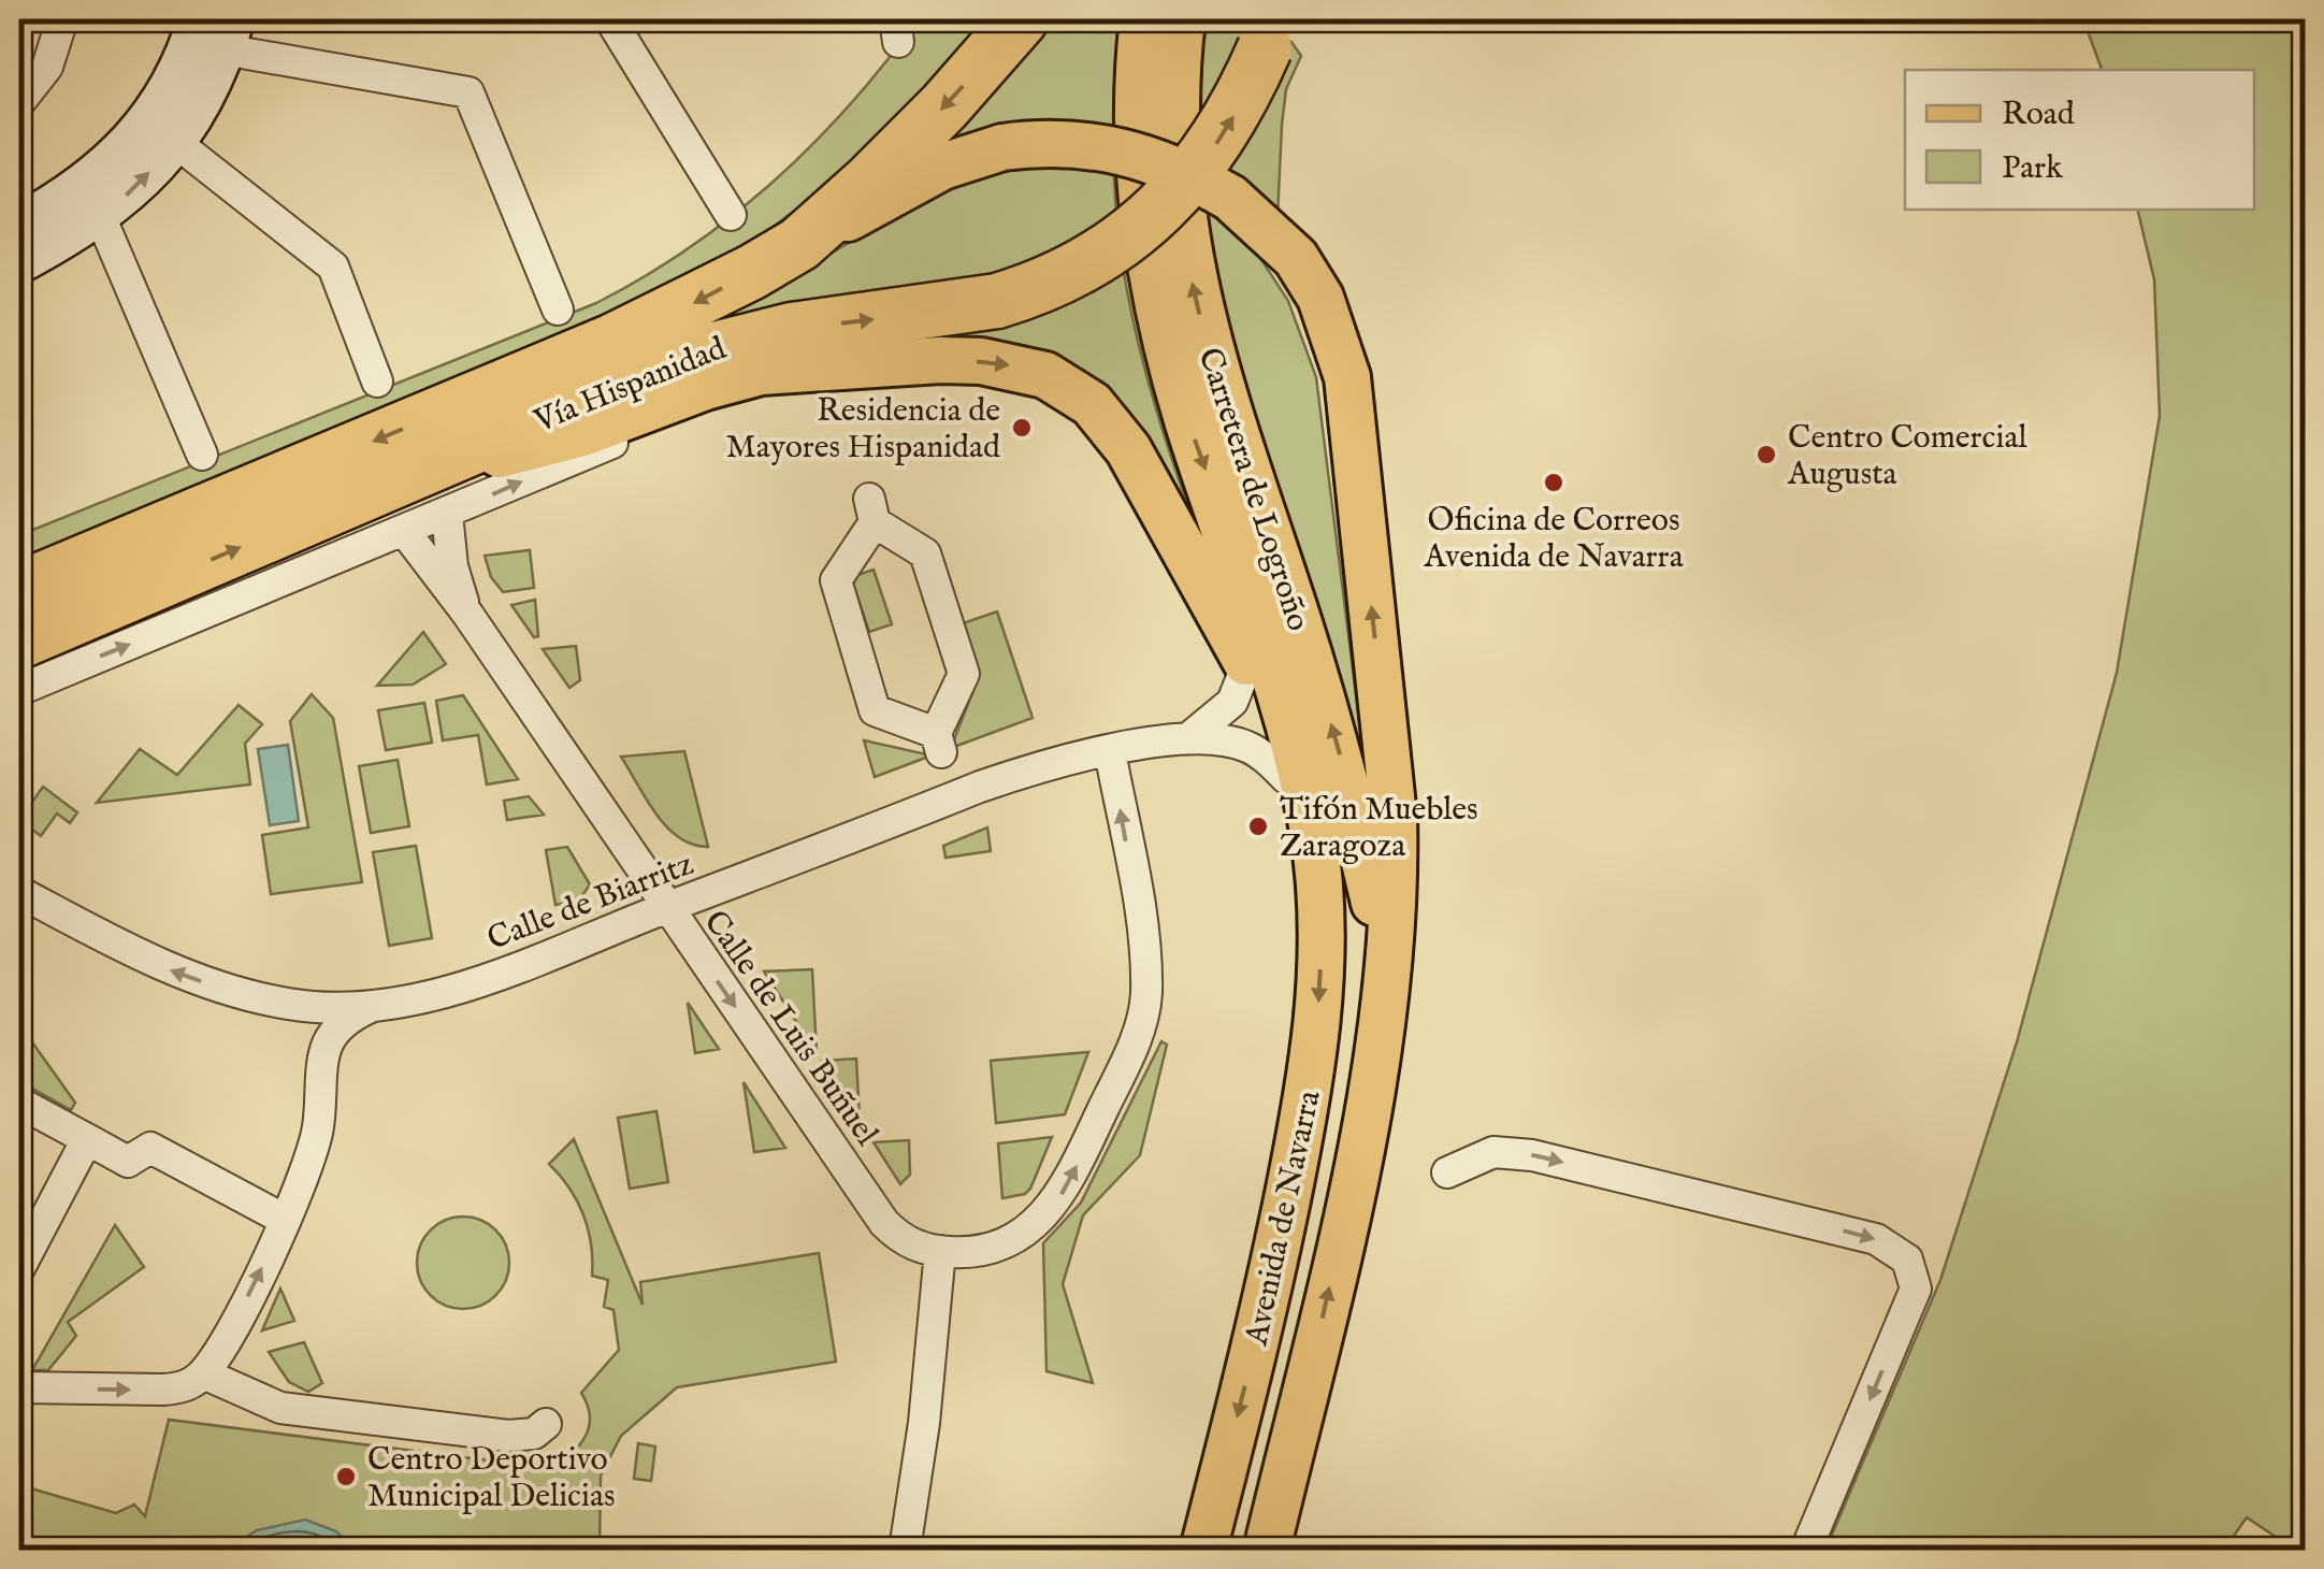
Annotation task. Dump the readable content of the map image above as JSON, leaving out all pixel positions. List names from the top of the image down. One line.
{"streets":{"highway":["Vía Hispanidad"],"main road":["Carretera de Logroño","Avenida de Navarra"],"street":["Calle de Biarritz","Calle de Luis Buñuel"]},"crossings":[["Vía Hispanidad","Calle de Luis Buñuel"],["Vía Hispanidad","Avenida de Navarra"],["Carretera de Logroño","Avenida de Navarra"],["Calle de Biarritz","Calle de Luis Buñuel"]],"places":["Residencia de Mayores Hispanidad","Centro Comercial Augusta","Oficina de Correos Avenida de Navarra","Tifón Muebles Zaragoza","Centro Deportivo Municipal Delicias"],"legend":["Road","Park"]}
